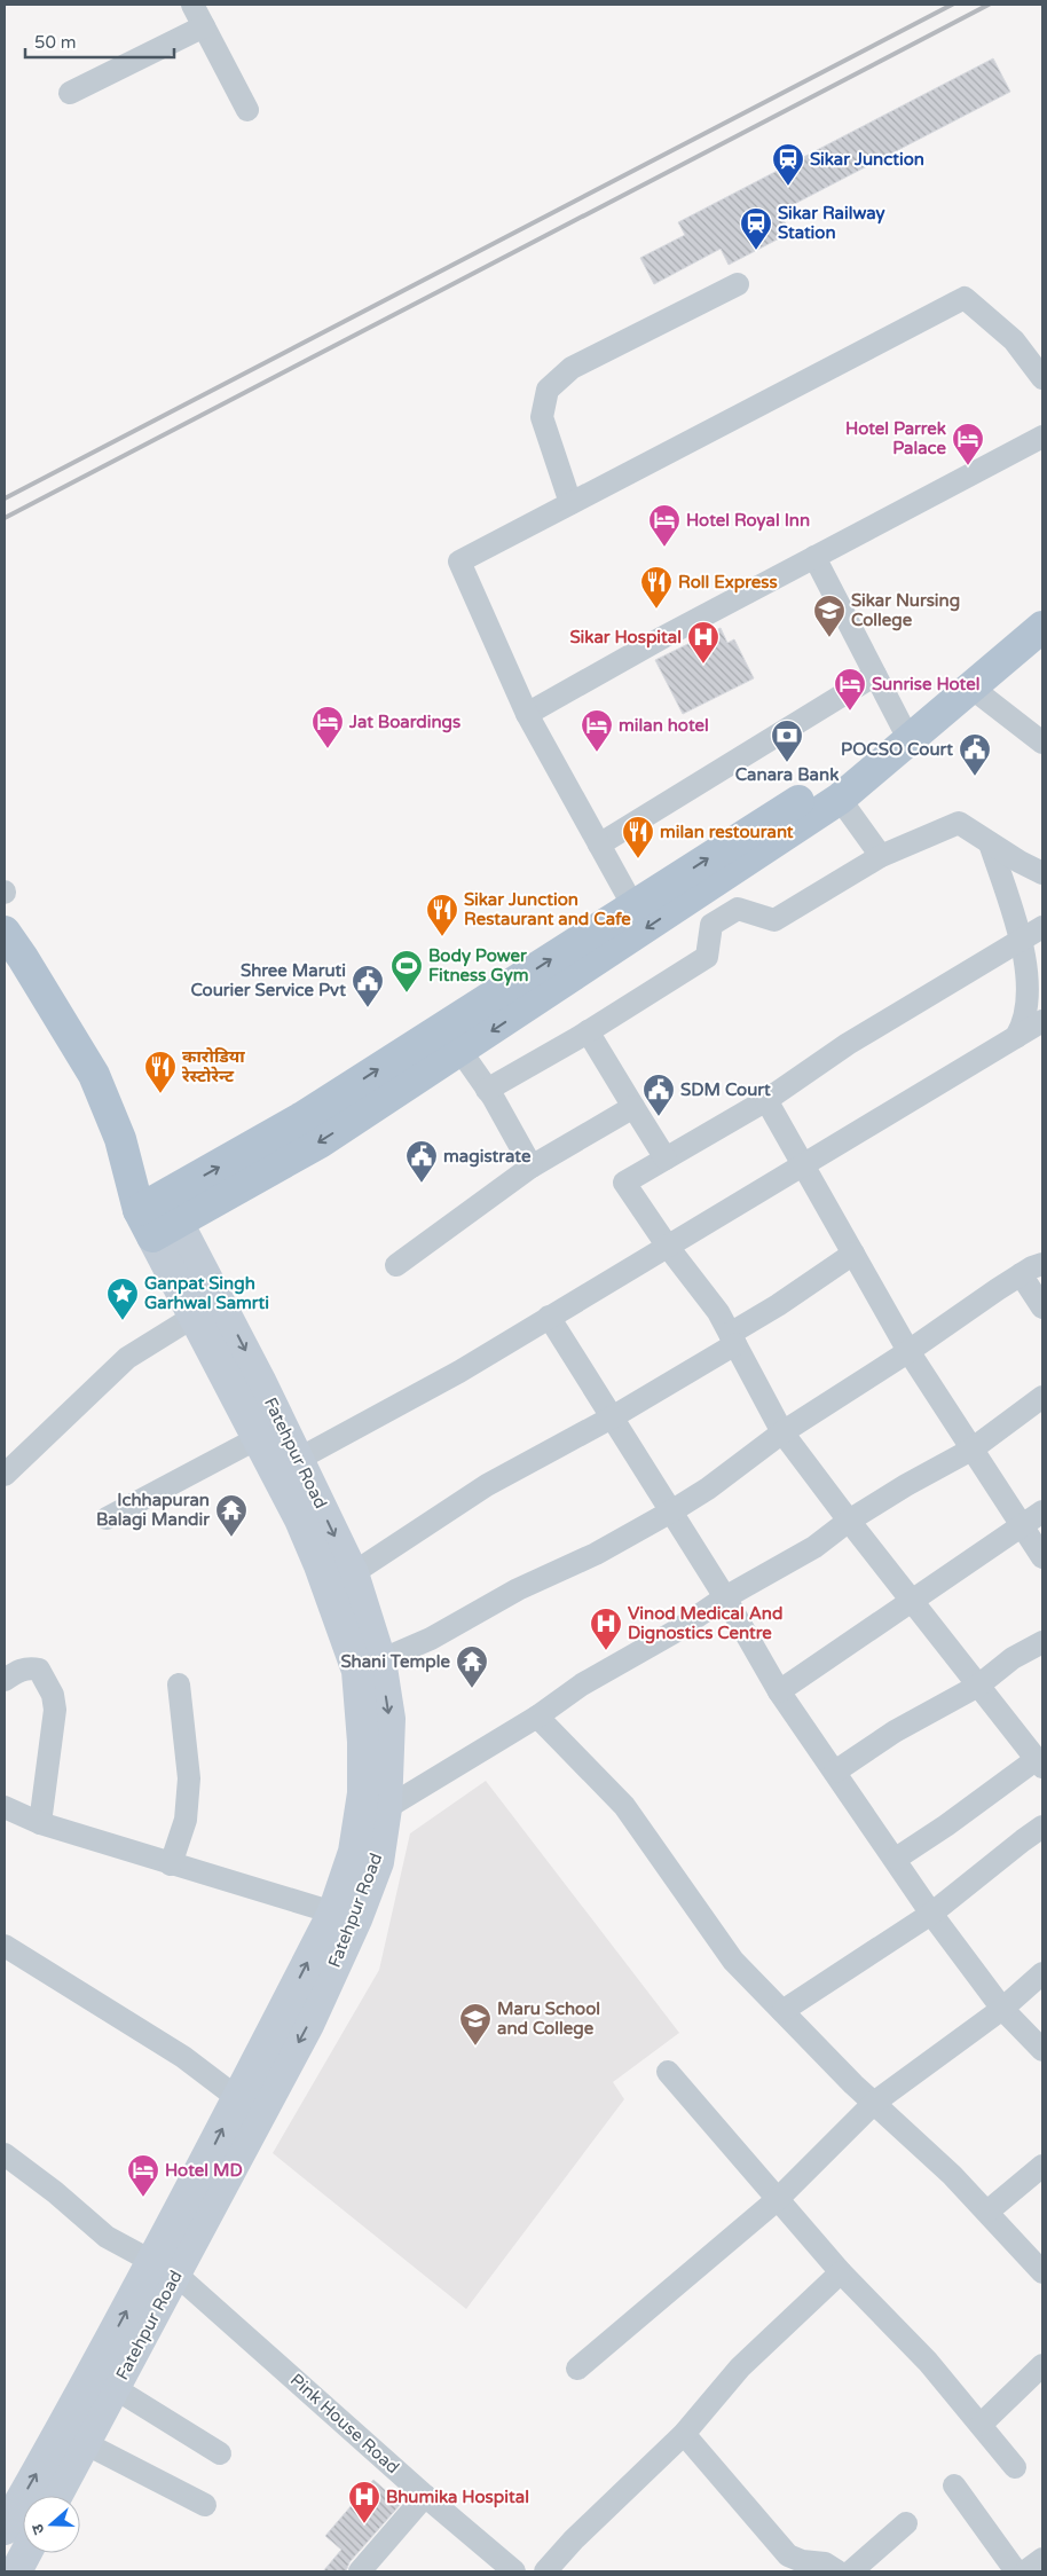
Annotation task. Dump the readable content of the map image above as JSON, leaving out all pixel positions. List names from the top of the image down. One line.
{"streets":{"street":["Fatehpur Road","Pink House Road"]},"crossings":[["Fatehpur Road","Pink House Road"]],"places":{"station":["Sikar Junction","Sikar Railway Station"],"hotel":["Hotel Parrek Palace","Hotel Royal Inn","Sunrise Hotel","Jat Boardings","milan hotel","Hotel MD"],"restaurant":["Roll Express","milan restourant","Sikar Junction Restaurant and Cafe","कारोडिया रेस्टोरेन्ट"],"school or university":["Sikar Nursing College","Maru School and College"],"hospital":["Sikar Hospital","Vinod Medical And Dignostics Centre","Bhumika Hospital"],"bank":["Canara Bank"],"public building":["POCSO Court","Shree Maruti Courier Service Pvt","SDM Court","magistrate"],"sports":["Body Power Fitness Gym"],"place":["Ganpat Singh Garhwal Samrti"],"temple":["Ichhapuran Balagi Mandir","Shani Temple"]},"scale_bar":"50 m","north":"left"}
